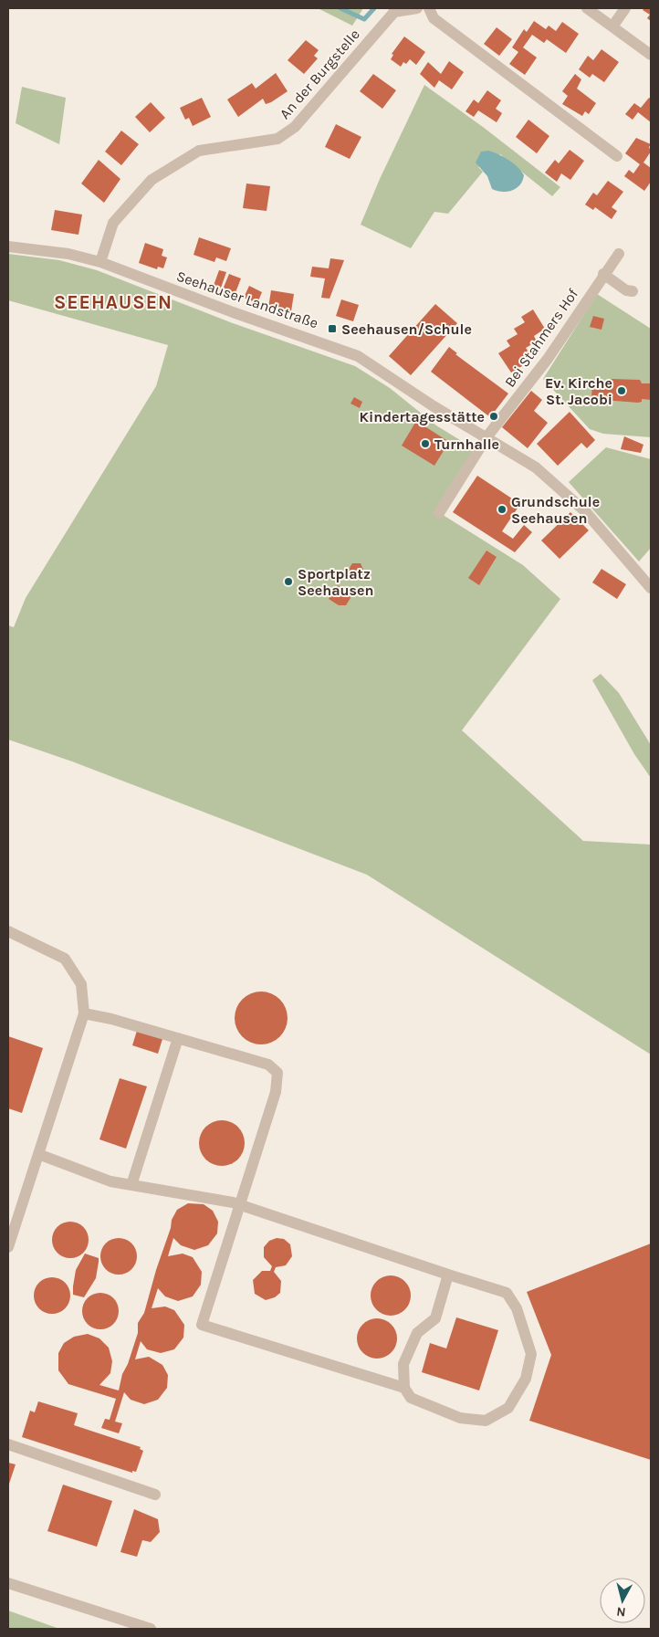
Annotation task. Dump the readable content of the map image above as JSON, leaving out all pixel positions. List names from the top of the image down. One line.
{"streets":{"street":["An der Burgstelle","Seehauser Landstraße","Bei Stahmers Hof"]},"crossings":[["An der Burgstelle","Seehauser Landstraße"],["Seehauser Landstraße","Bei Stahmers Hof"]],"districts":["SEEHAUSEN"],"places":{"transit":["Seehausen/Schule"],"other":["Ev. Kirche St. Jacobi","Kindertagesstätte","Turnhalle","Grundschule Seehausen","Sportplatz Seehausen"]},"north":"bottom"}
